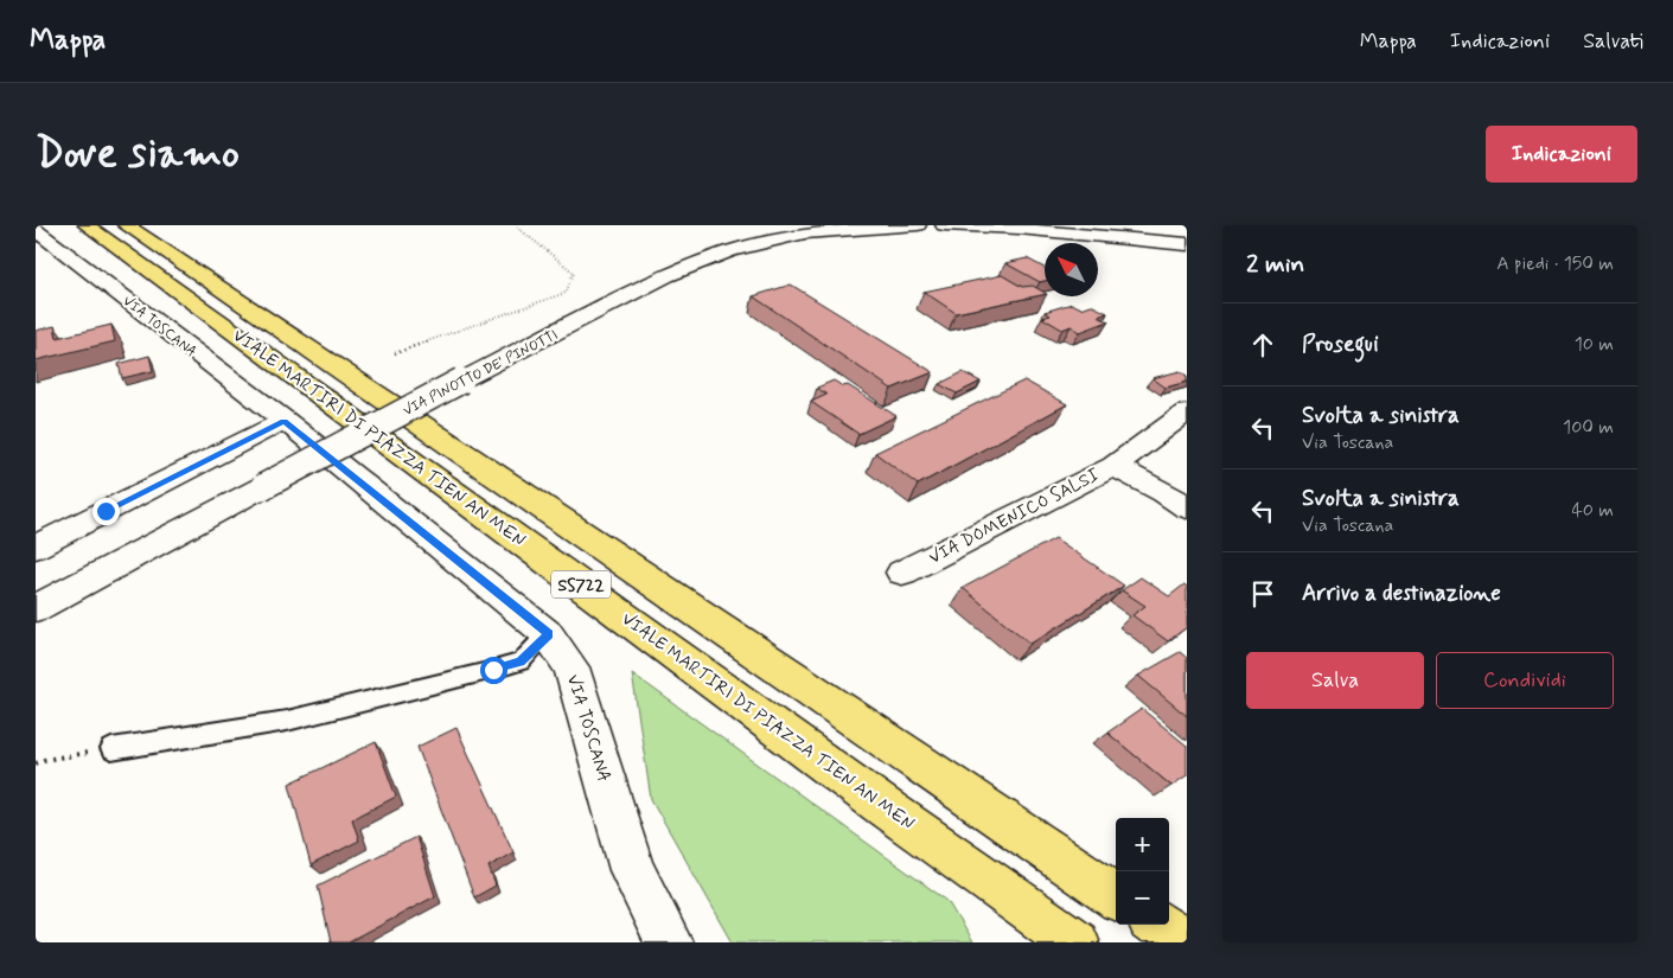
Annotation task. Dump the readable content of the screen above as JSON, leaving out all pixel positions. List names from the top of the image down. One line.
{"streets":{"highway":["VIALE MARTIRI DI PIAZZA TIEN AN MEN","SS722"],"street":["VIA TOSCANA","VIA PINOTTO DE' PINOTTI","VIA DOMENICO SALSI"]},"north":"top left","page":{"header":"Mappa","nav":["Mappa","Indicazioni","Salvati"],"buttons":["Indicazioni",["Salva","Condividi"]],"title":"Dove siamo","heading":["2 min","A piedi · 150 m"],"list":[["Prosegui","10 m"],["Svolta a sinistra","Via Toscana","100 m"],["Svolta a sinistra","Via Toscana","40 m"],"Arrivo a destinazione"],"map_buttons":["+","−"]}}
